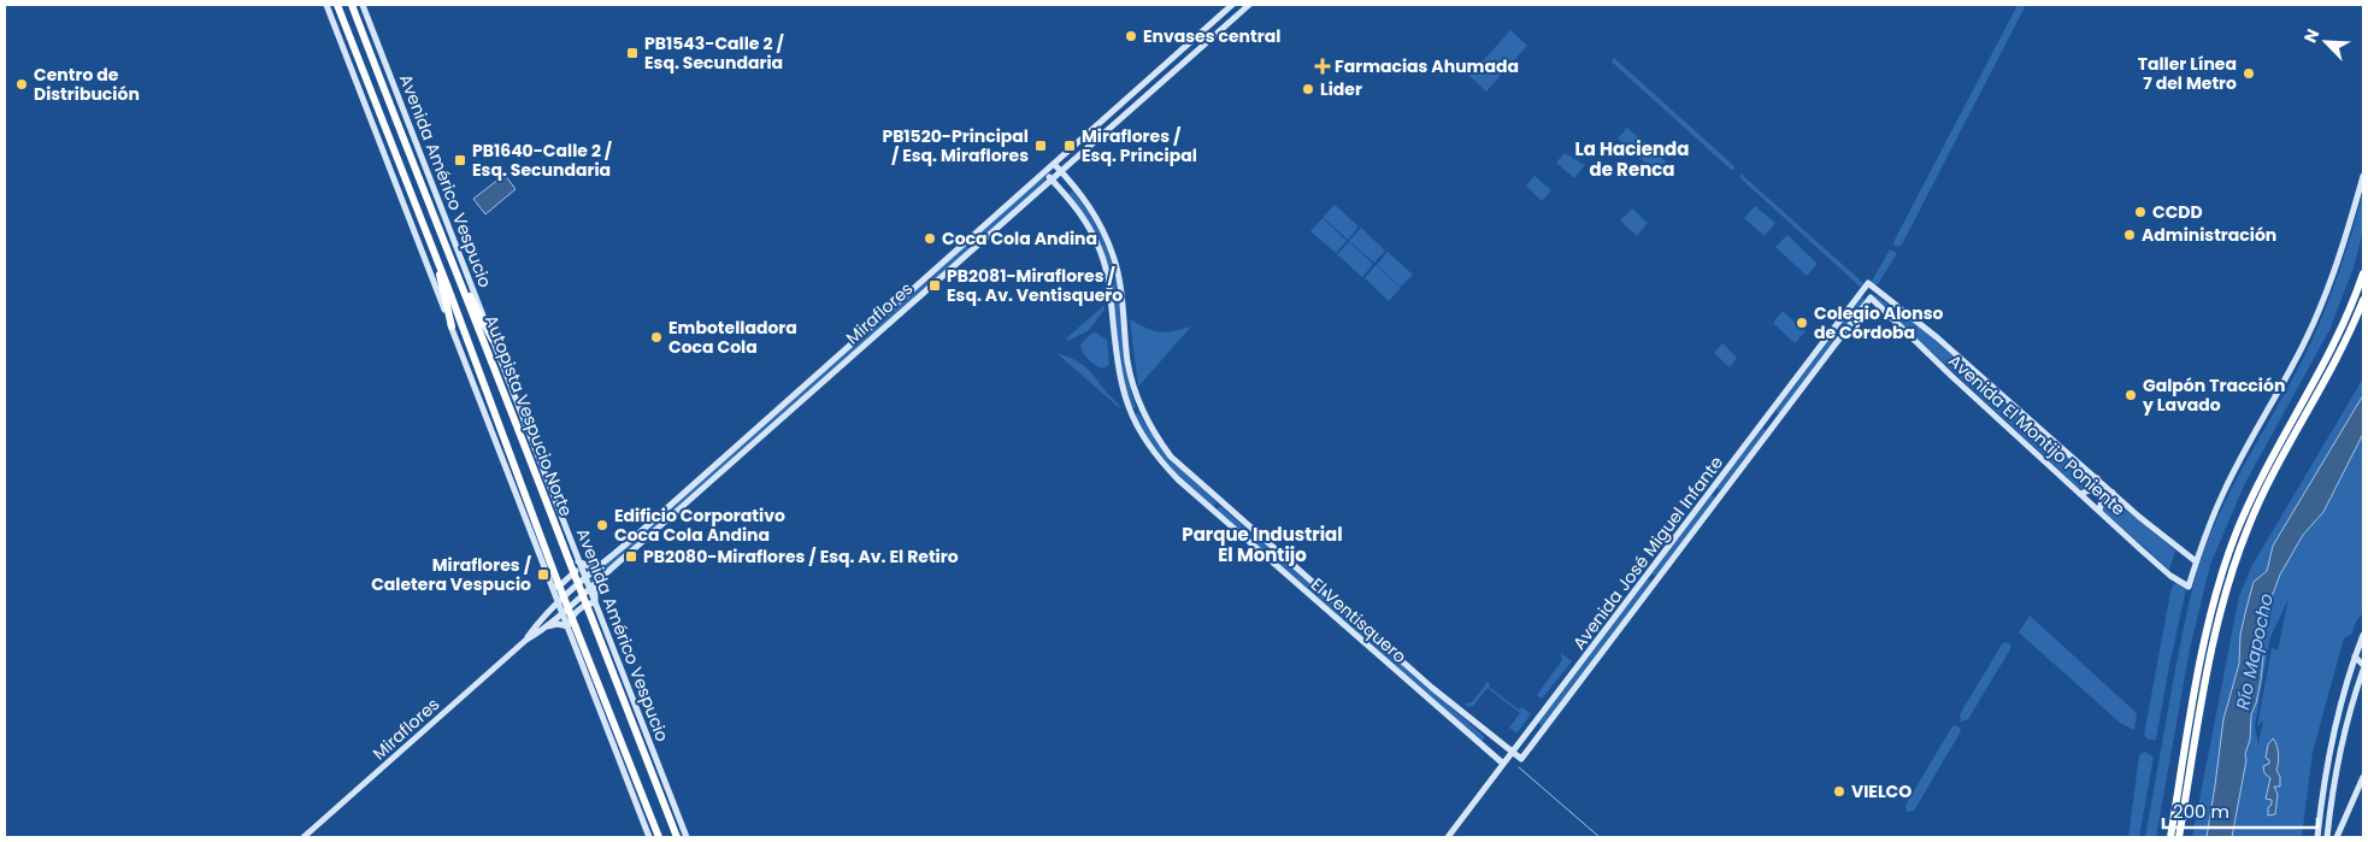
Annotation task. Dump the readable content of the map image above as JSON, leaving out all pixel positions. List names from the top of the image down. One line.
{"streets":{"highway":["Autopista Vespucio Norte"],"street":["Avenida Américo Vespucio","Miraflores","Avenida El Montijo Poniente","Avenida José Miguel Infante","El Ventisquero"]},"crossings":[["Avenida Américo Vespucio","Miraflores"],["Avenida Américo Vespucio","Autopista Vespucio Norte"],["Miraflores","El Ventisquero"],["Avenida El Montijo Poniente","Avenida José Miguel Infante"],["Avenida José Miguel Infante","El Ventisquero"]],"districts":["La Hacienda de Renca","Parque Industrial El Montijo"],"water":["Río Mapocho"],"places":{"other":["Envases central","Taller Línea 7 del Metro","Centro de Distribución","Lider","CCDD","Administración","Coca Cola Andina","Colegio Alonso de Córdoba","Embotelladora Coca Cola","Galpón Tracción y Lavado","Edificio Corporativo Coca Cola Andina","VIELCO"],"transit":["PB1543-Calle 2 / Esq. Secundaria","PB1520-Principal / Esq. Miraflores","Miraflores / Esq. Principal","PB1640-Calle 2 / Esq. Secundaria","PB2081-Miraflores / Esq. Av. Ventisquero","PB2080-Miraflores / Esq. Av. El Retiro","Miraflores / Caletera Vespucio"],"health":["Farmacias Ahumada"]},"scale_bar":"200 m","north":"top left"}
